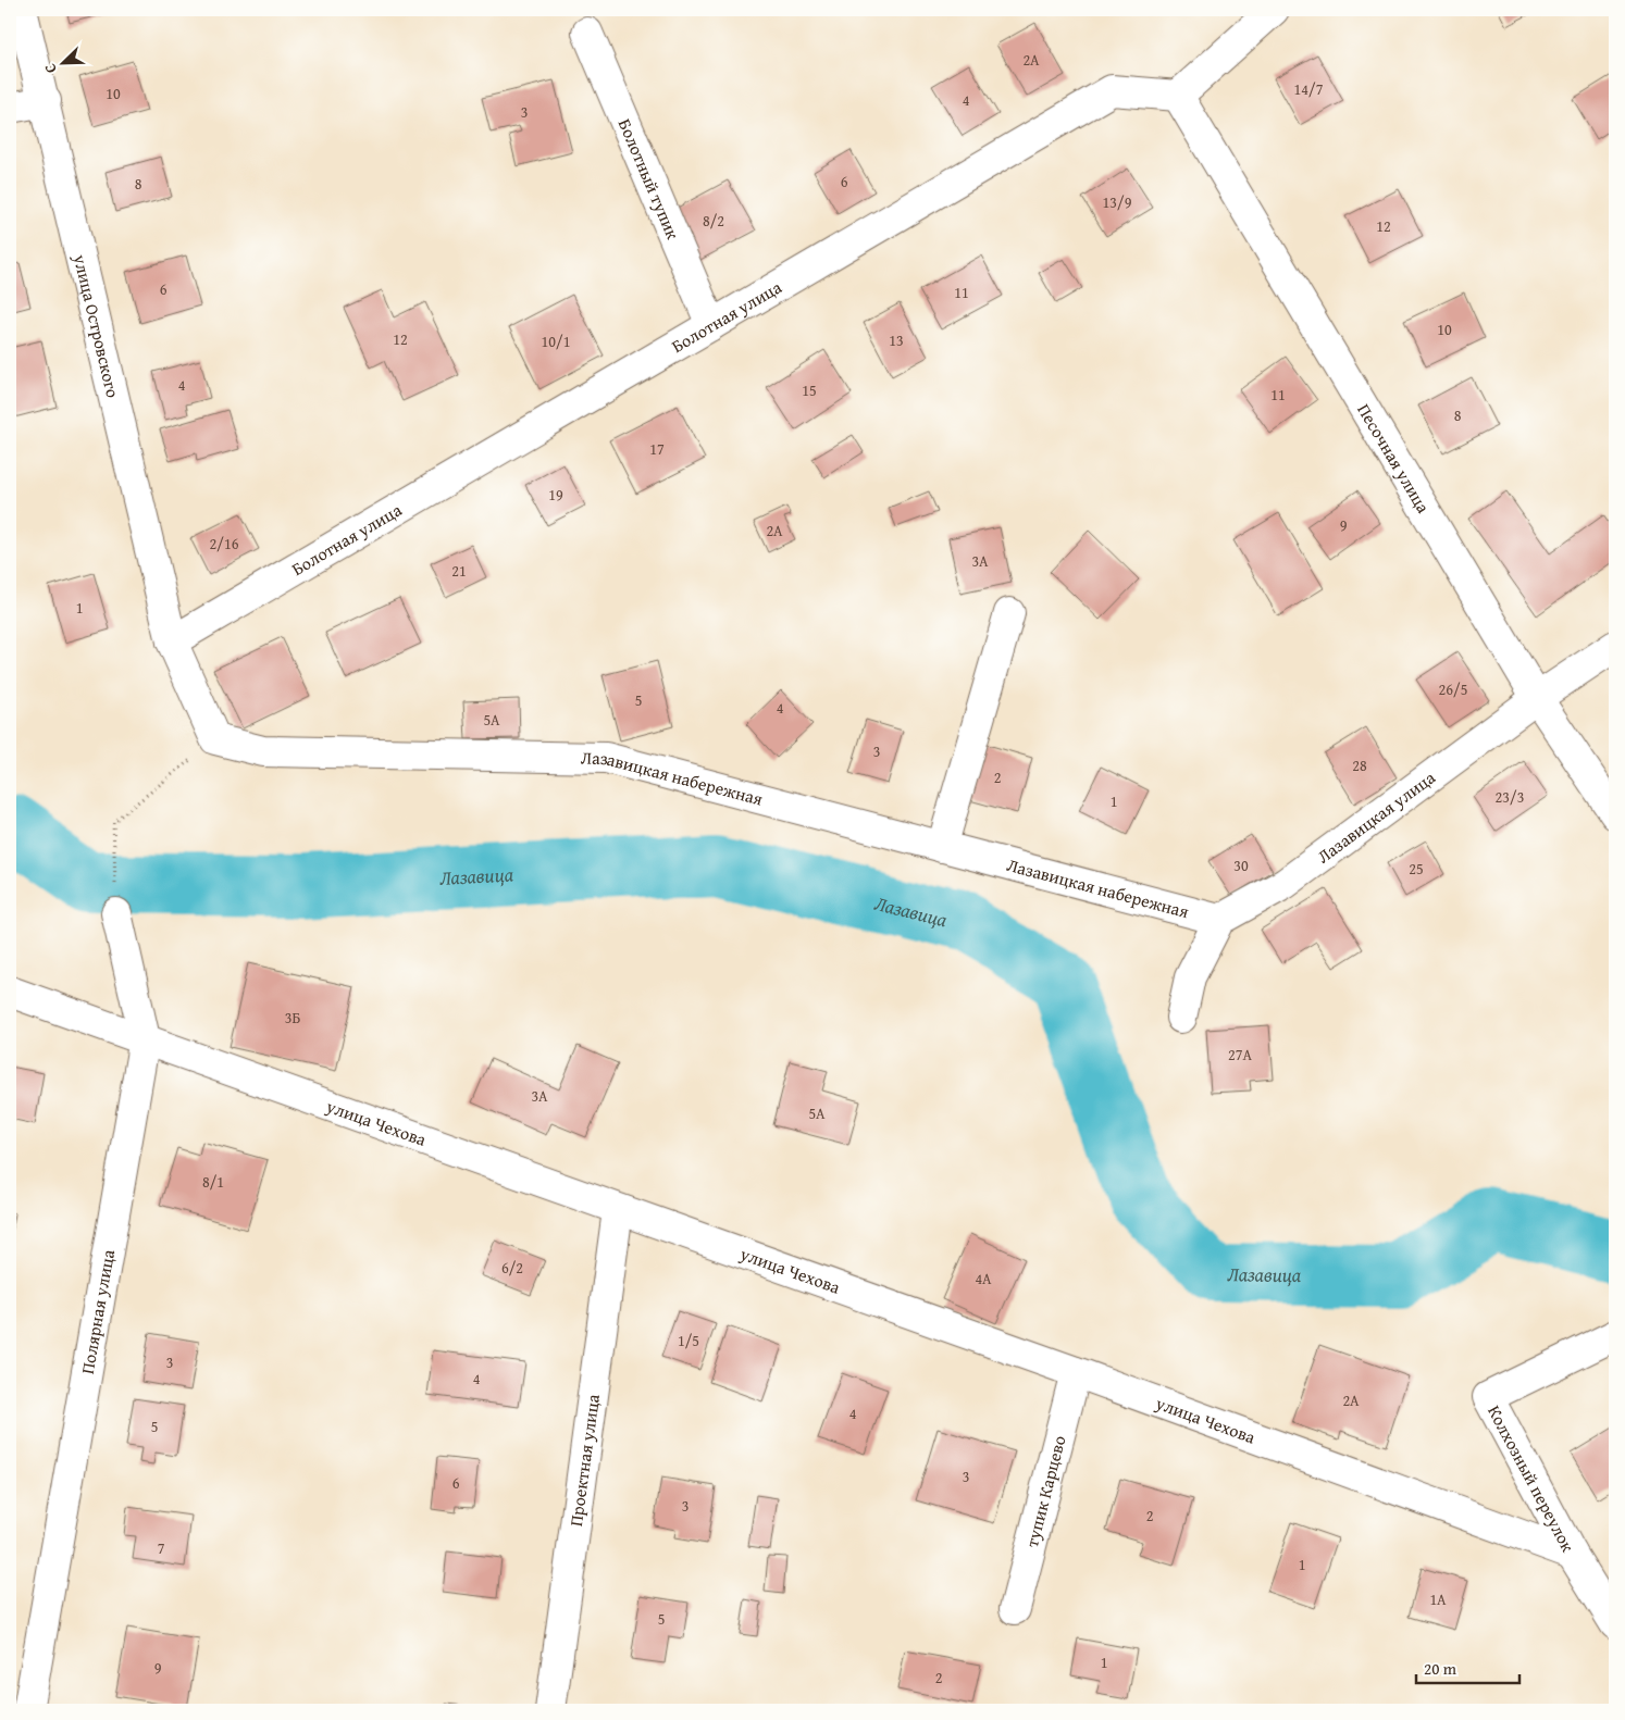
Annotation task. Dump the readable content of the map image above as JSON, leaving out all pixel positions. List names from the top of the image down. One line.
{"streets":{"street":["Болотный тупик","Болотная улица","улица Островского","Песочная улица","Лазавицкая набережная","Лазавицкая улица","улица Чехова","Полярная улица","Проектная улица","Колхозный переулок","тупик Карцево"]},"crossings":[["Болотный тупик","Болотная улица"],["Болотная улица","улица Островского"],["Болотная улица","Песочная улица"],["Песочная улица","Лазавицкая улица"],["Лазавицкая набережная","Лазавицкая улица"],["улица Чехова","Полярная улица"],["улица Чехова","Проектная улица"],["улица Чехова","Колхозный переулок"],["улица Чехова","тупик Карцево"]],"water":["Лазавица"],"house_numbers":["2А","14/7","10","4","3","6","8","13/9","8/2","12","6","11","10","12","13","10/1","4","15","11","8","17","19","9","2А","2/16","3А","21","1","26/5","5","4","5А","3","28","2","23/3","1","30","25","3Б","27А","3А","5А","8/1","6/2","4А","1/5","3","4","2А","4","5","3","6","3","2","7","1","1А","5","1","9","2"],"scale_bar":"20 m","north":"bottom left"}
